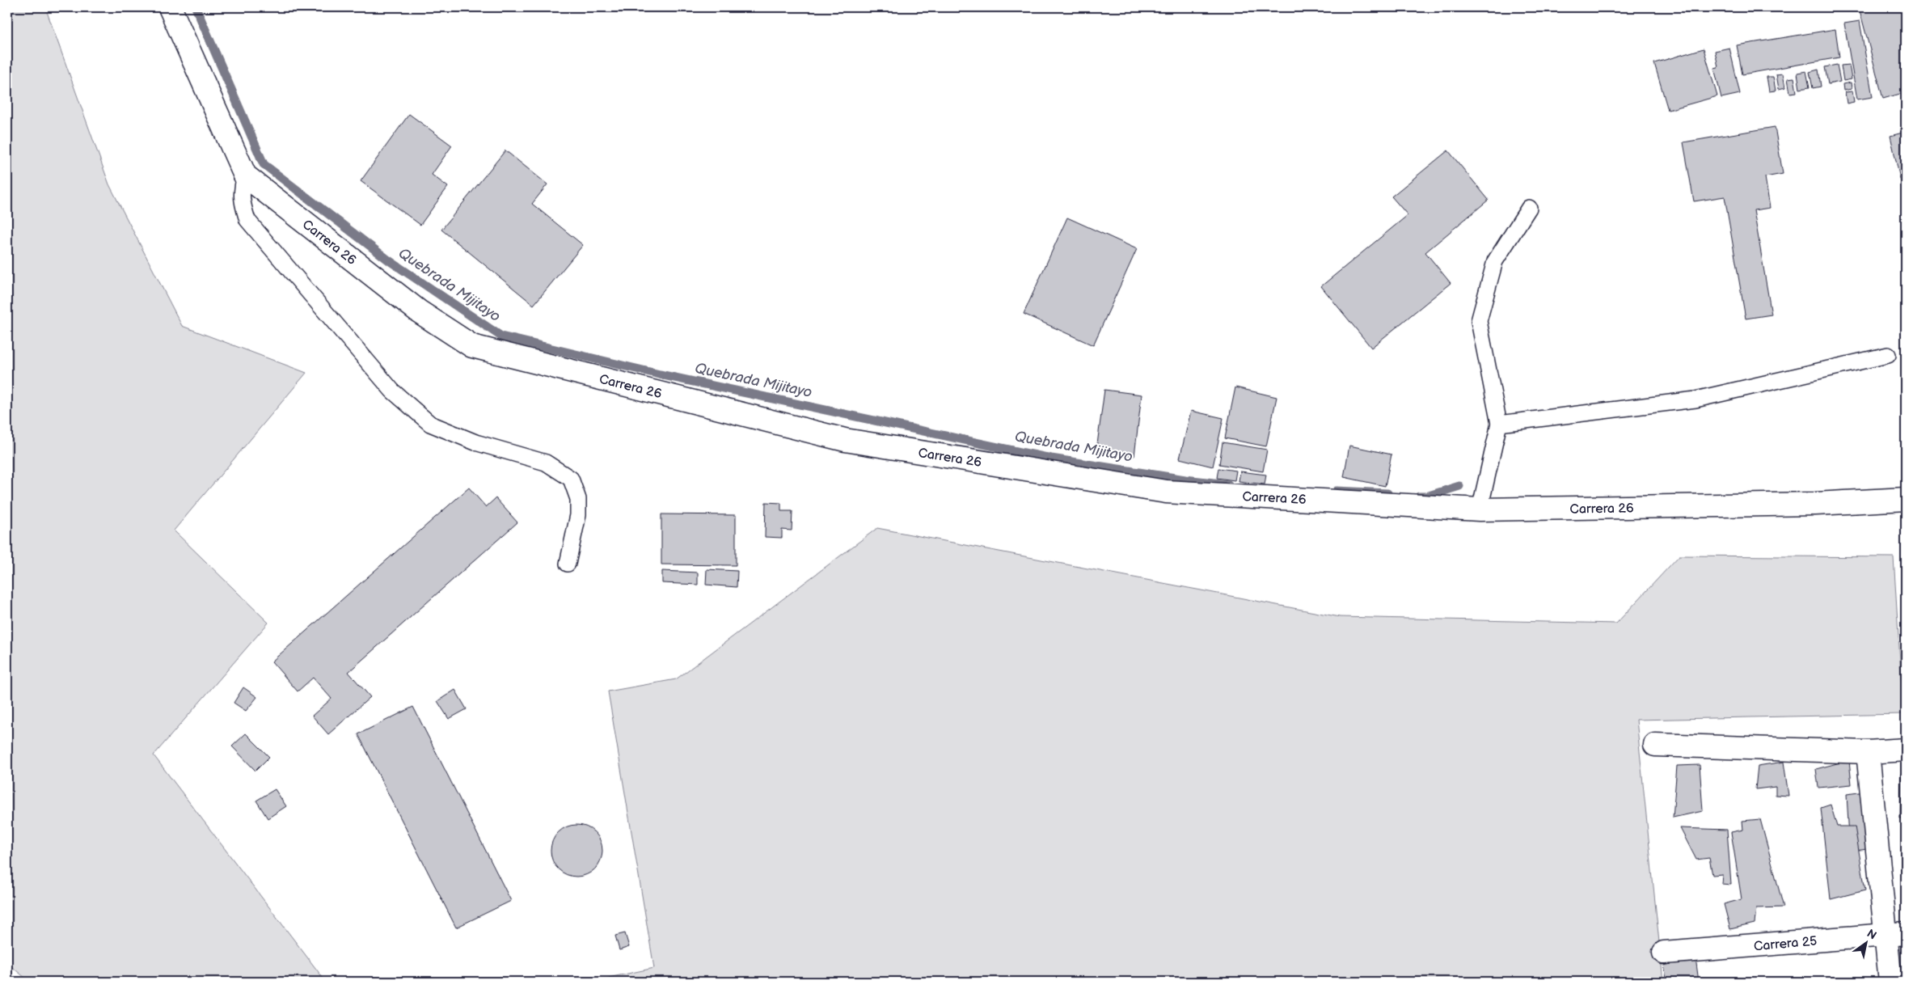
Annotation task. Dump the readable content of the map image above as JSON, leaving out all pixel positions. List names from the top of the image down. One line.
{"streets":{"street":["Carrera 26","Carrera 25"]},"water":["Quebrada Mijitayo"],"north":"top right"}
